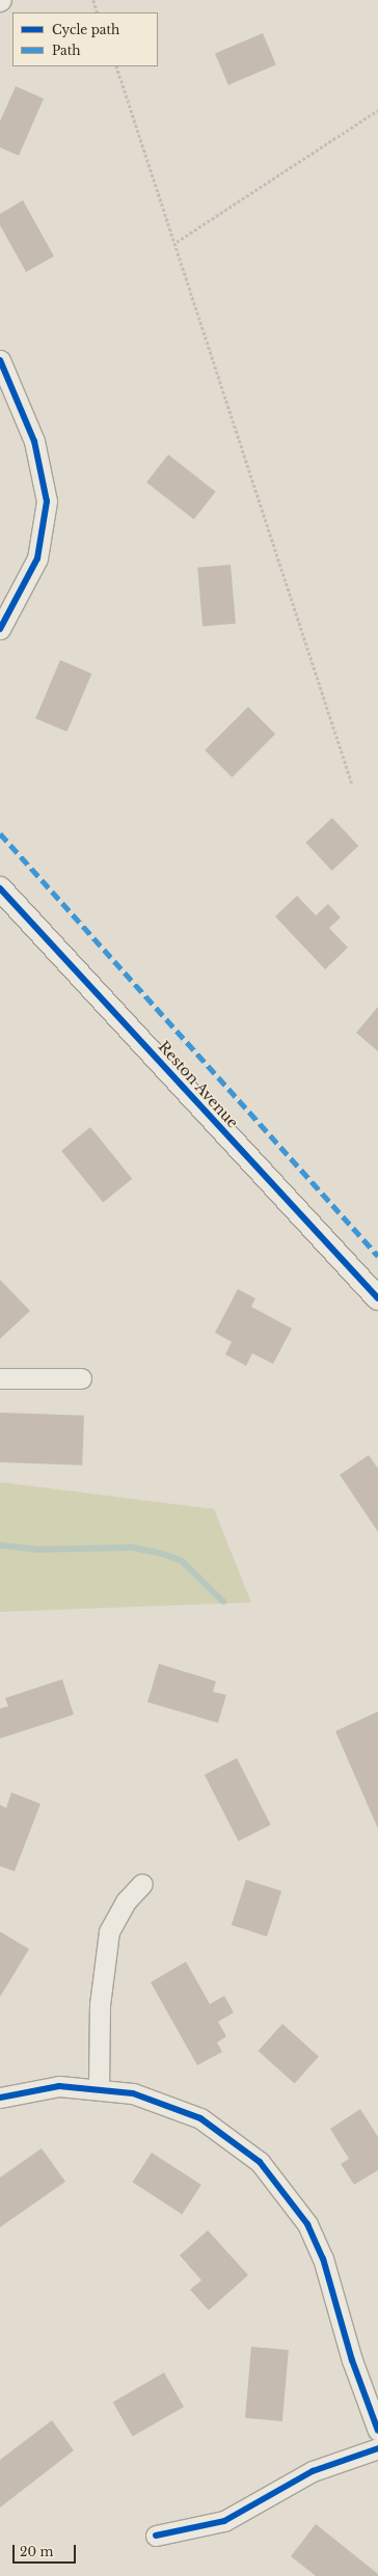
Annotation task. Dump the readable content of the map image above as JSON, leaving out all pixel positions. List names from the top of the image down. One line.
{"streets":{"street":["Reston Avenue"]},"legend":["Cycle path","Path"],"scale_bar":"20 m"}
